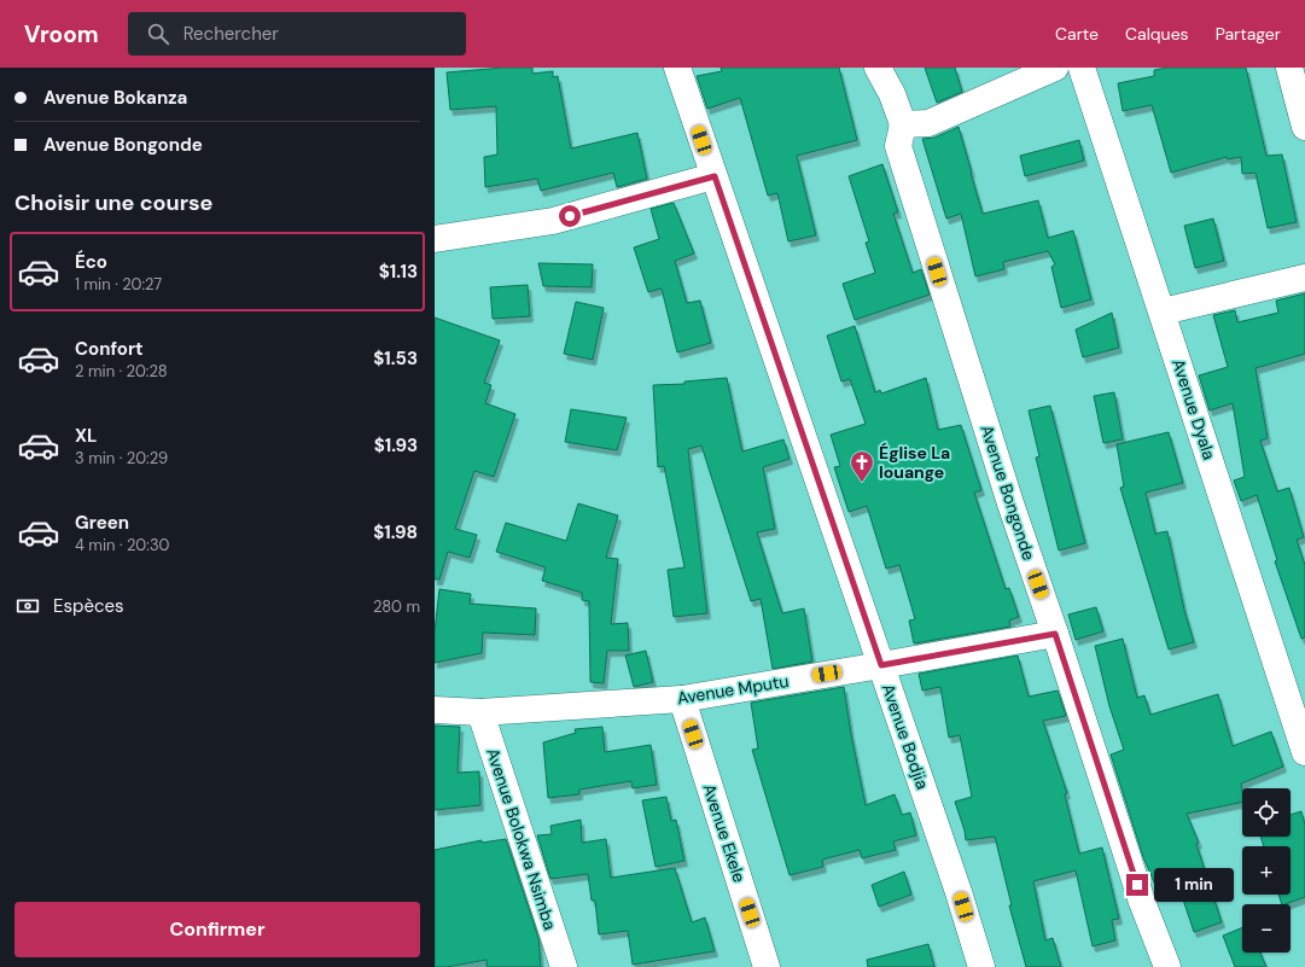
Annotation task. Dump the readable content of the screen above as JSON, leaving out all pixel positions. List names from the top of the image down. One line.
{"streets":{"street":["Avenue Dyala","Avenue Bongonde","Avenue Mputu","Avenue Bodjia","Avenue Ekele","Avenue Bolokwa Nsimba"]},"crossings":[["Avenue Bongonde","Avenue Mputu"],["Avenue Mputu","Avenue Bodjia"],["Avenue Mputu","Avenue Ekele"],["Avenue Mputu","Avenue Bolokwa Nsimba"]],"places":{"church":["Église La louange"]},"page":{"header":"Vroom","search":"Rechercher","nav":["Carte","Calques","Partager"],"banner":["Avenue Bokanza","Avenue Bongonde"],"heading":"Choisir une course","list":[{"name":"Éco","note":"1 min · 20:27","value":"$1.13"},{"name":"Confort","note":"2 min · 20:28","value":"$1.53"},{"name":"XL","note":"3 min · 20:29","value":"$1.93"},{"name":"Green","note":"4 min · 20:30","value":"$1.98"}],"pay":["Espèces","280 m"],"map_buttons":["+","−"],"bubble":"1 min","buttons":"Confirmer"}}
